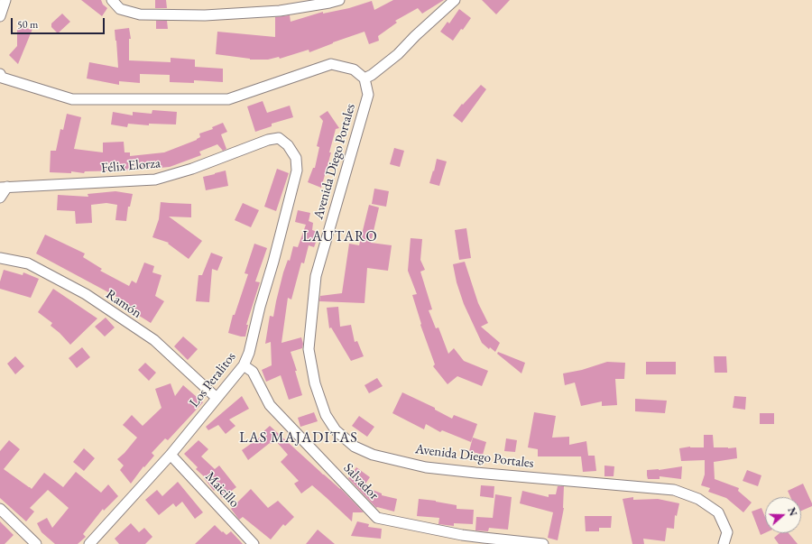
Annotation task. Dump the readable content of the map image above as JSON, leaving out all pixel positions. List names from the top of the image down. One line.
{"streets":{"street":["Avenida Diego Portales","Félix Elorza","Ramón","Los Peralitos","Salvador","Maicillo"]},"crossings":[["Félix Elorza","Los Peralitos"],["Ramón","Los Peralitos"],["Los Peralitos","Salvador"],["Los Peralitos","Maicillo"]],"districts":["LAUTARO","LAS MAJADITAS"],"scale_bar":"50 m","north":"right"}
